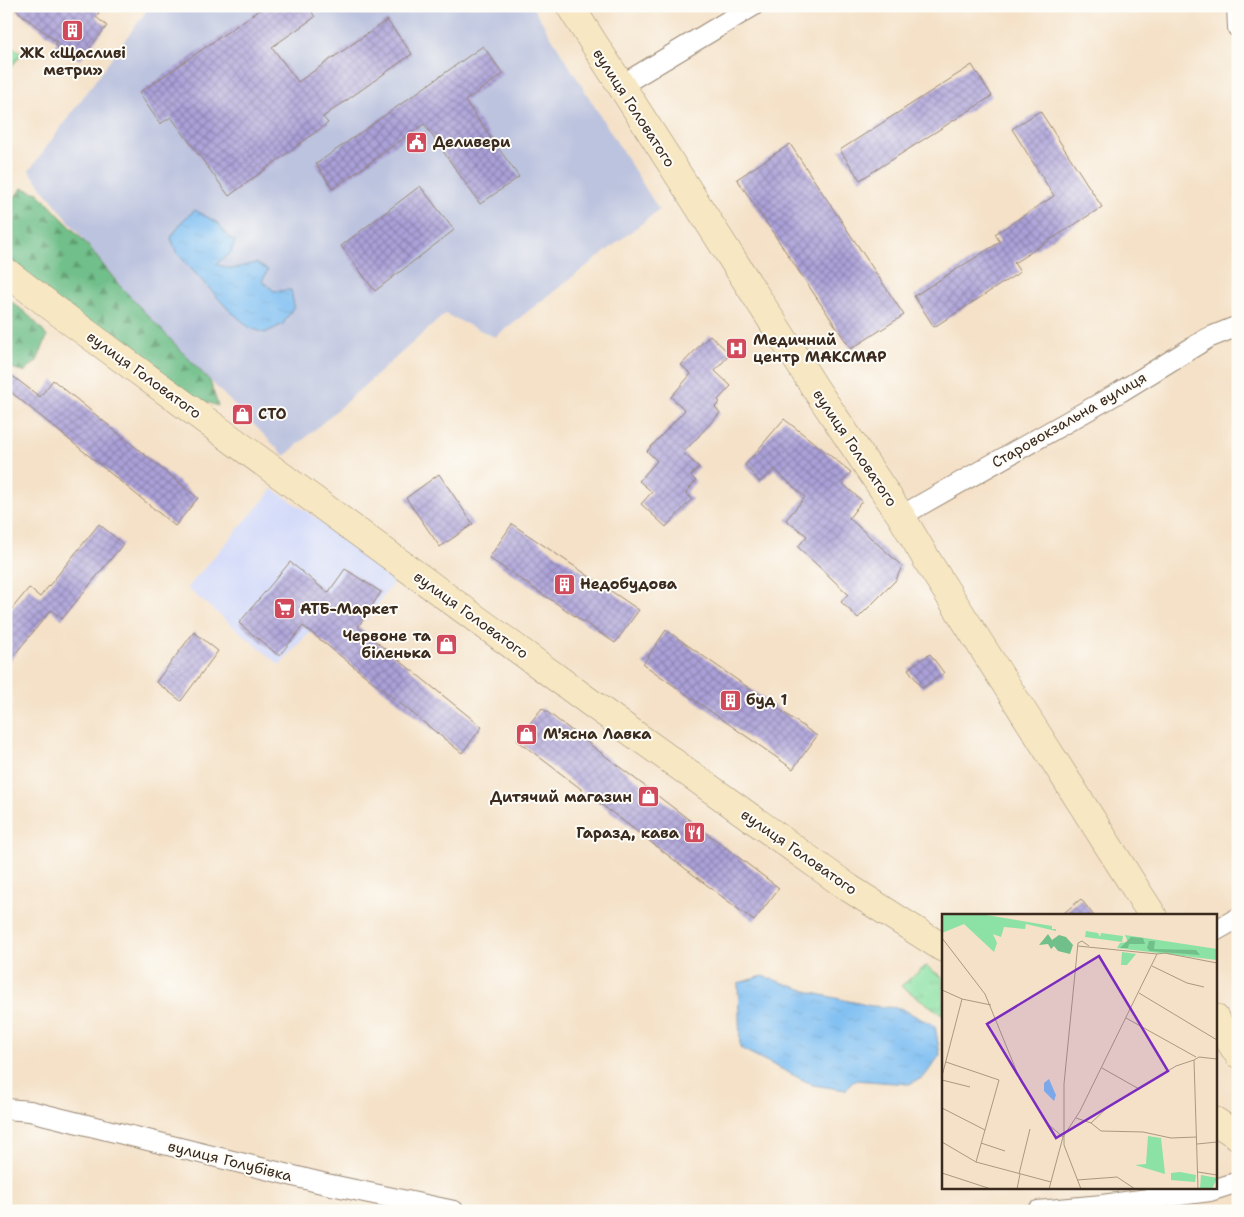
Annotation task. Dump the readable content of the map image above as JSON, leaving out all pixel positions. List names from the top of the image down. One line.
{"streets":{"street":["вулиця Головатого","Старовокзальна вулиця","вулиця Голубівка"]},"crossings":[["вулиця Головатого","Старовокзальна вулиця"]],"places":{"building":["ЖК «Щасливі метри»","Недобудова","буд 1"],"public building":["Деливери"],"hospital":["Медичний центр МАКСМАР"],"shop":["СТО","Червоне та біленька","М'ясна Лавка","Дитячий магазин"],"supermarket":["АТБ-Маркет"],"restaurant":["Гаразд, кава"]}}
